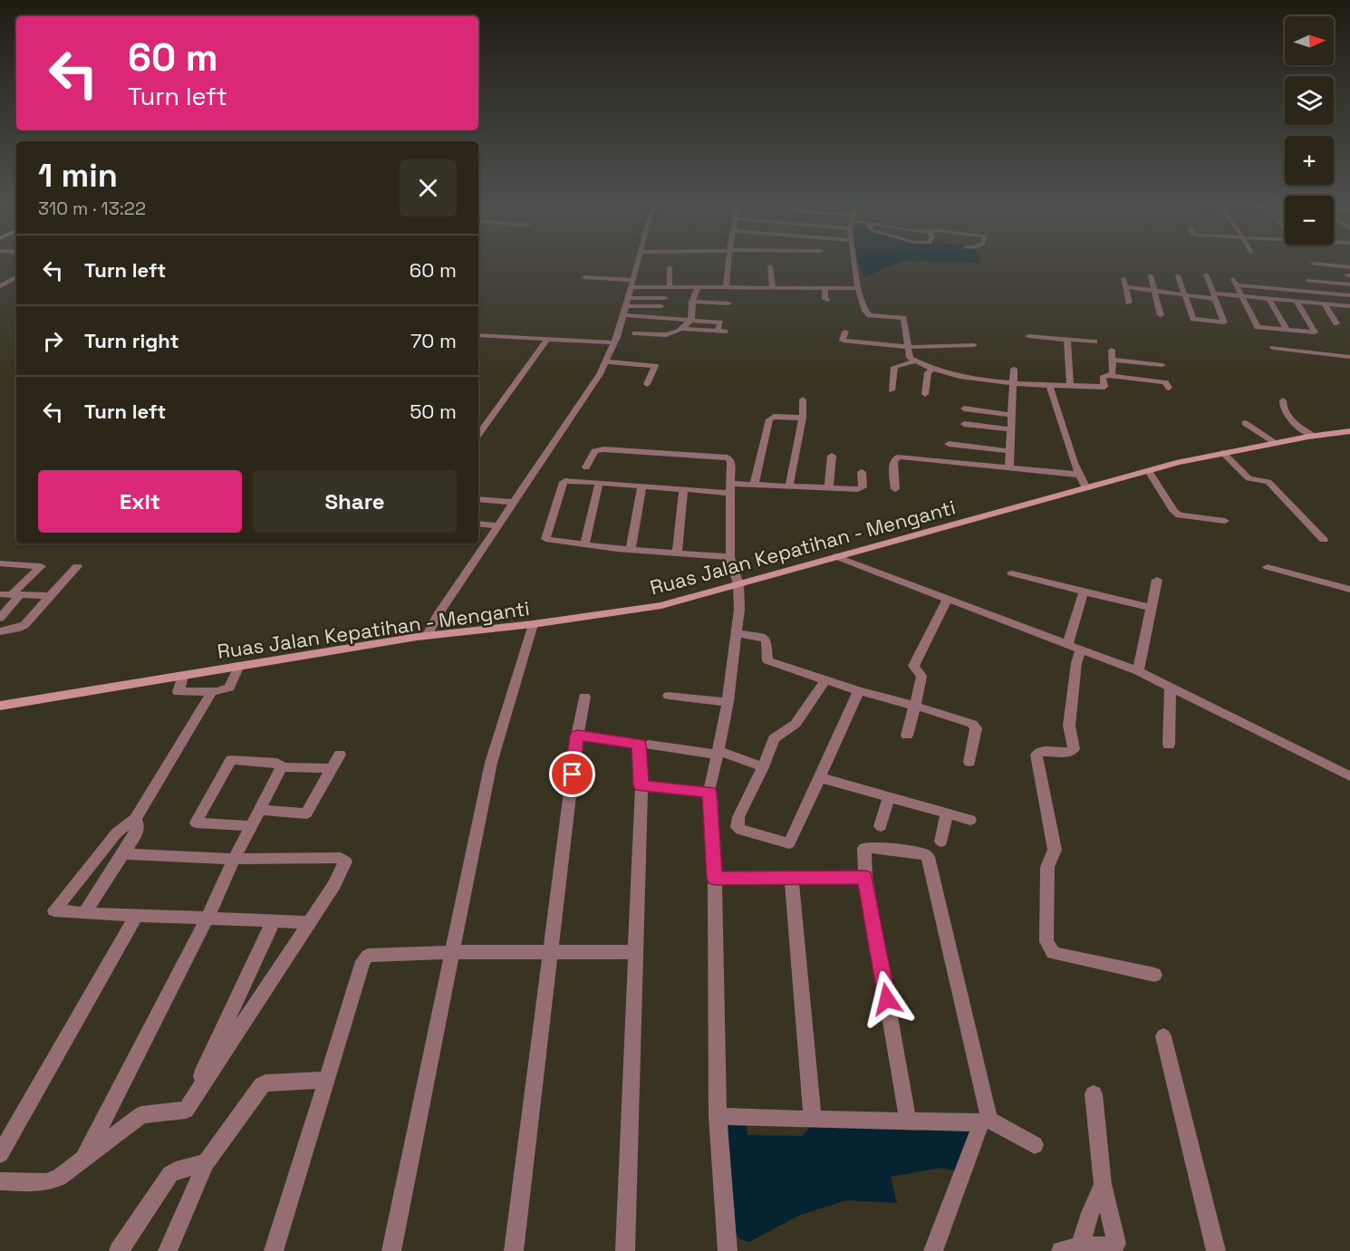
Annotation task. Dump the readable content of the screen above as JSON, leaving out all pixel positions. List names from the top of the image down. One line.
{"streets":{"main road":["Ruas Jalan Kepatihan - Menganti"]},"north":"right","page":{"map_buttons":["+","−"],"turn":["60 m","Turn left"],"heading":["1 min","310 m · 13:22"],"list":[{"name":"Turn left","value":"60 m"},{"name":"Turn right","value":"70 m"},{"name":"Turn left","value":"50 m"}],"buttons":["Exit","Share"]}}
